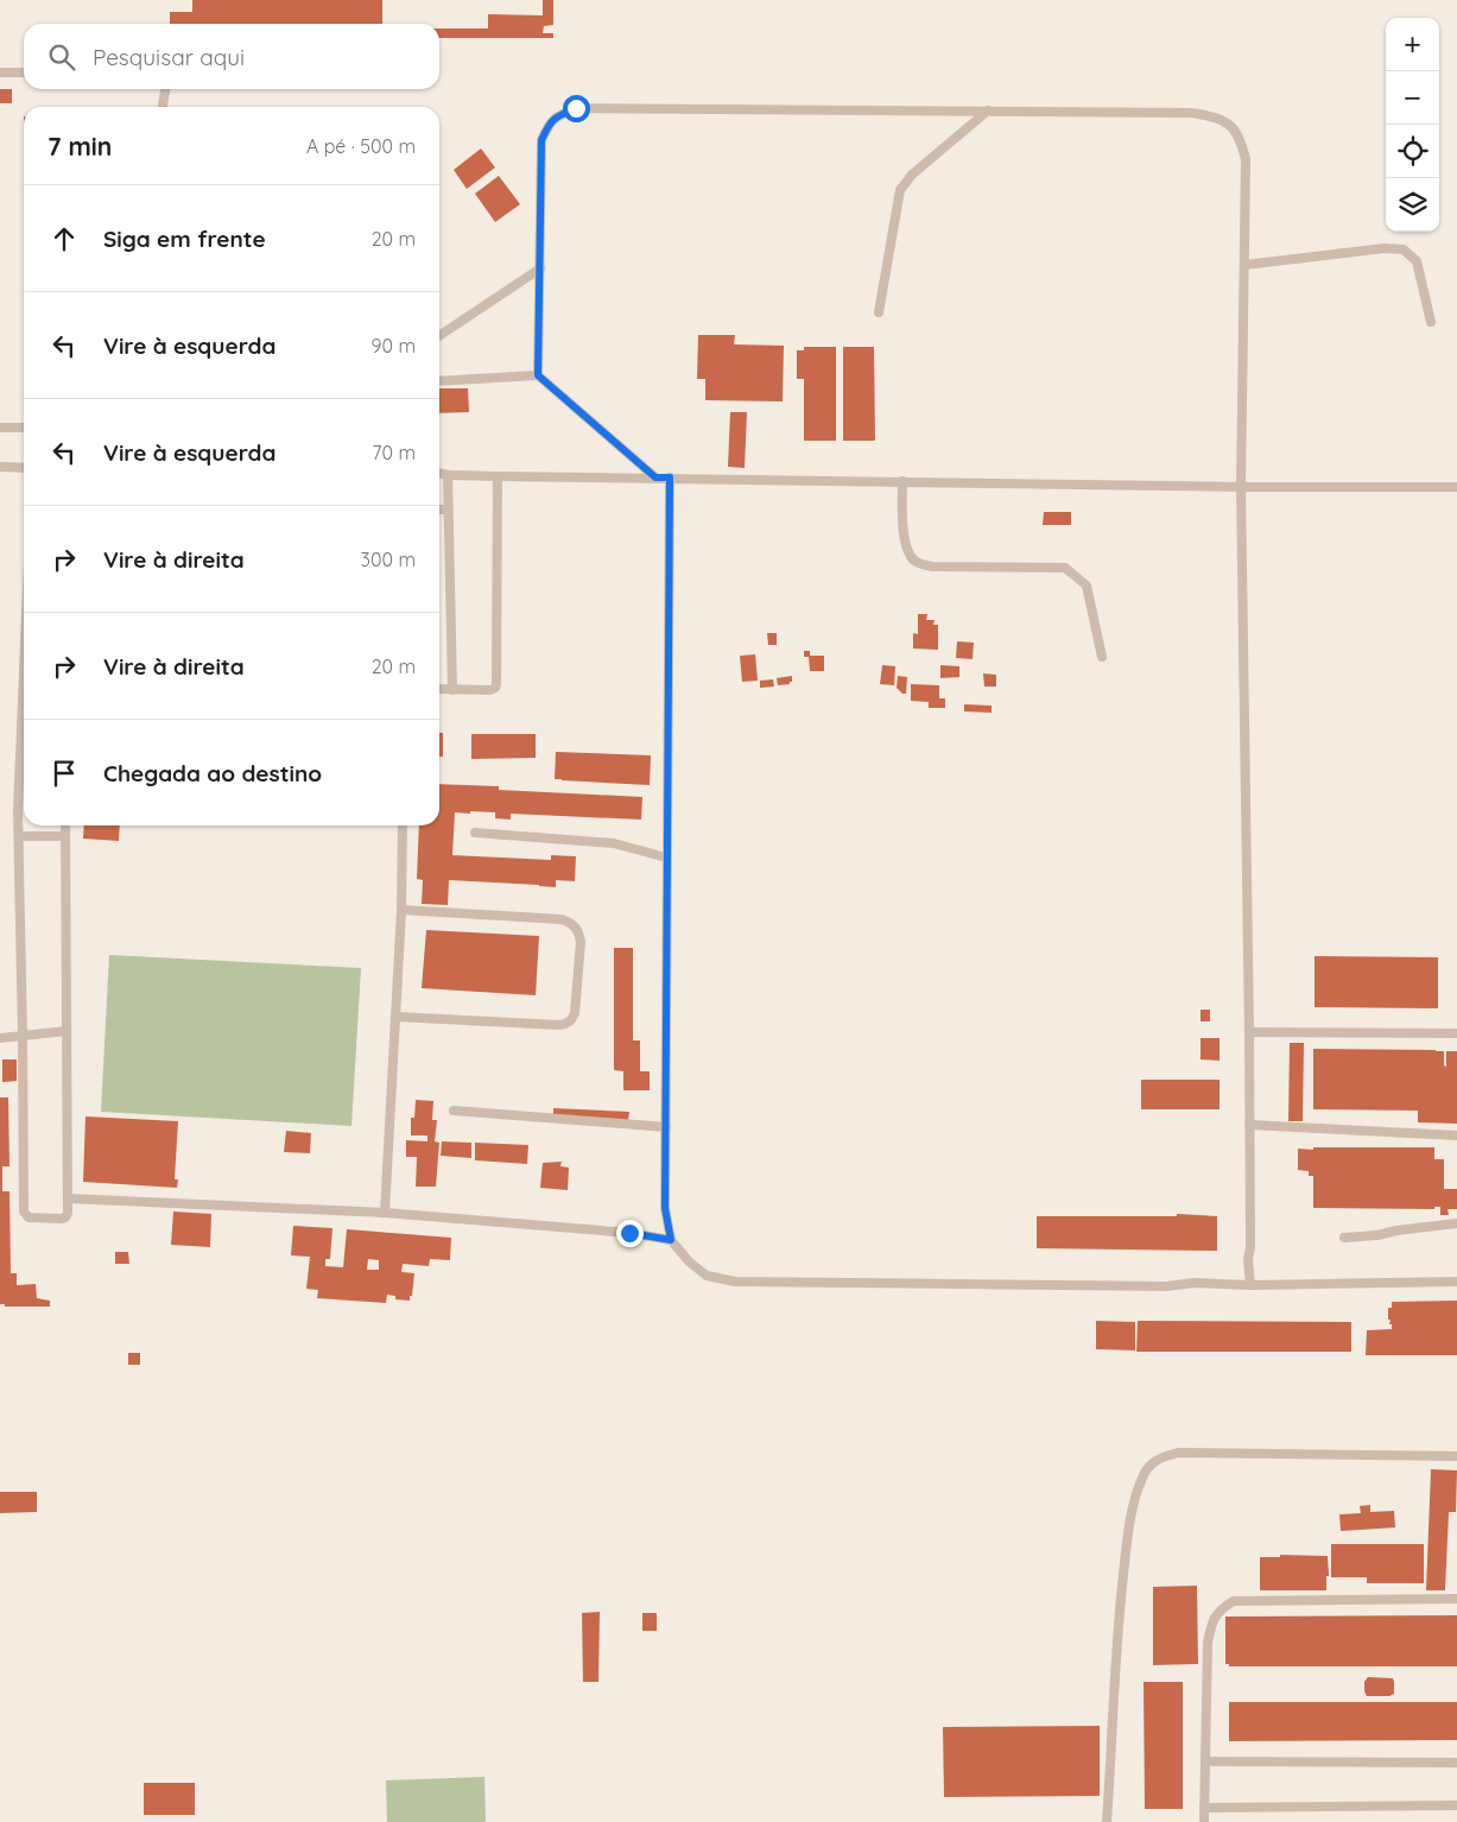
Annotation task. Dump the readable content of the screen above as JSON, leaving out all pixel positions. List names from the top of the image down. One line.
{"page":{"map_buttons":["+","−"],"search":"Pesquisar aqui","heading":["7 min","A pé · 500 m"],"list":[["Siga em frente","20 m"],["Vire à esquerda","90 m"],["Vire à esquerda","70 m"],["Vire à direita","300 m"],["Vire à direita","20 m"],"Chegada ao destino"]}}
